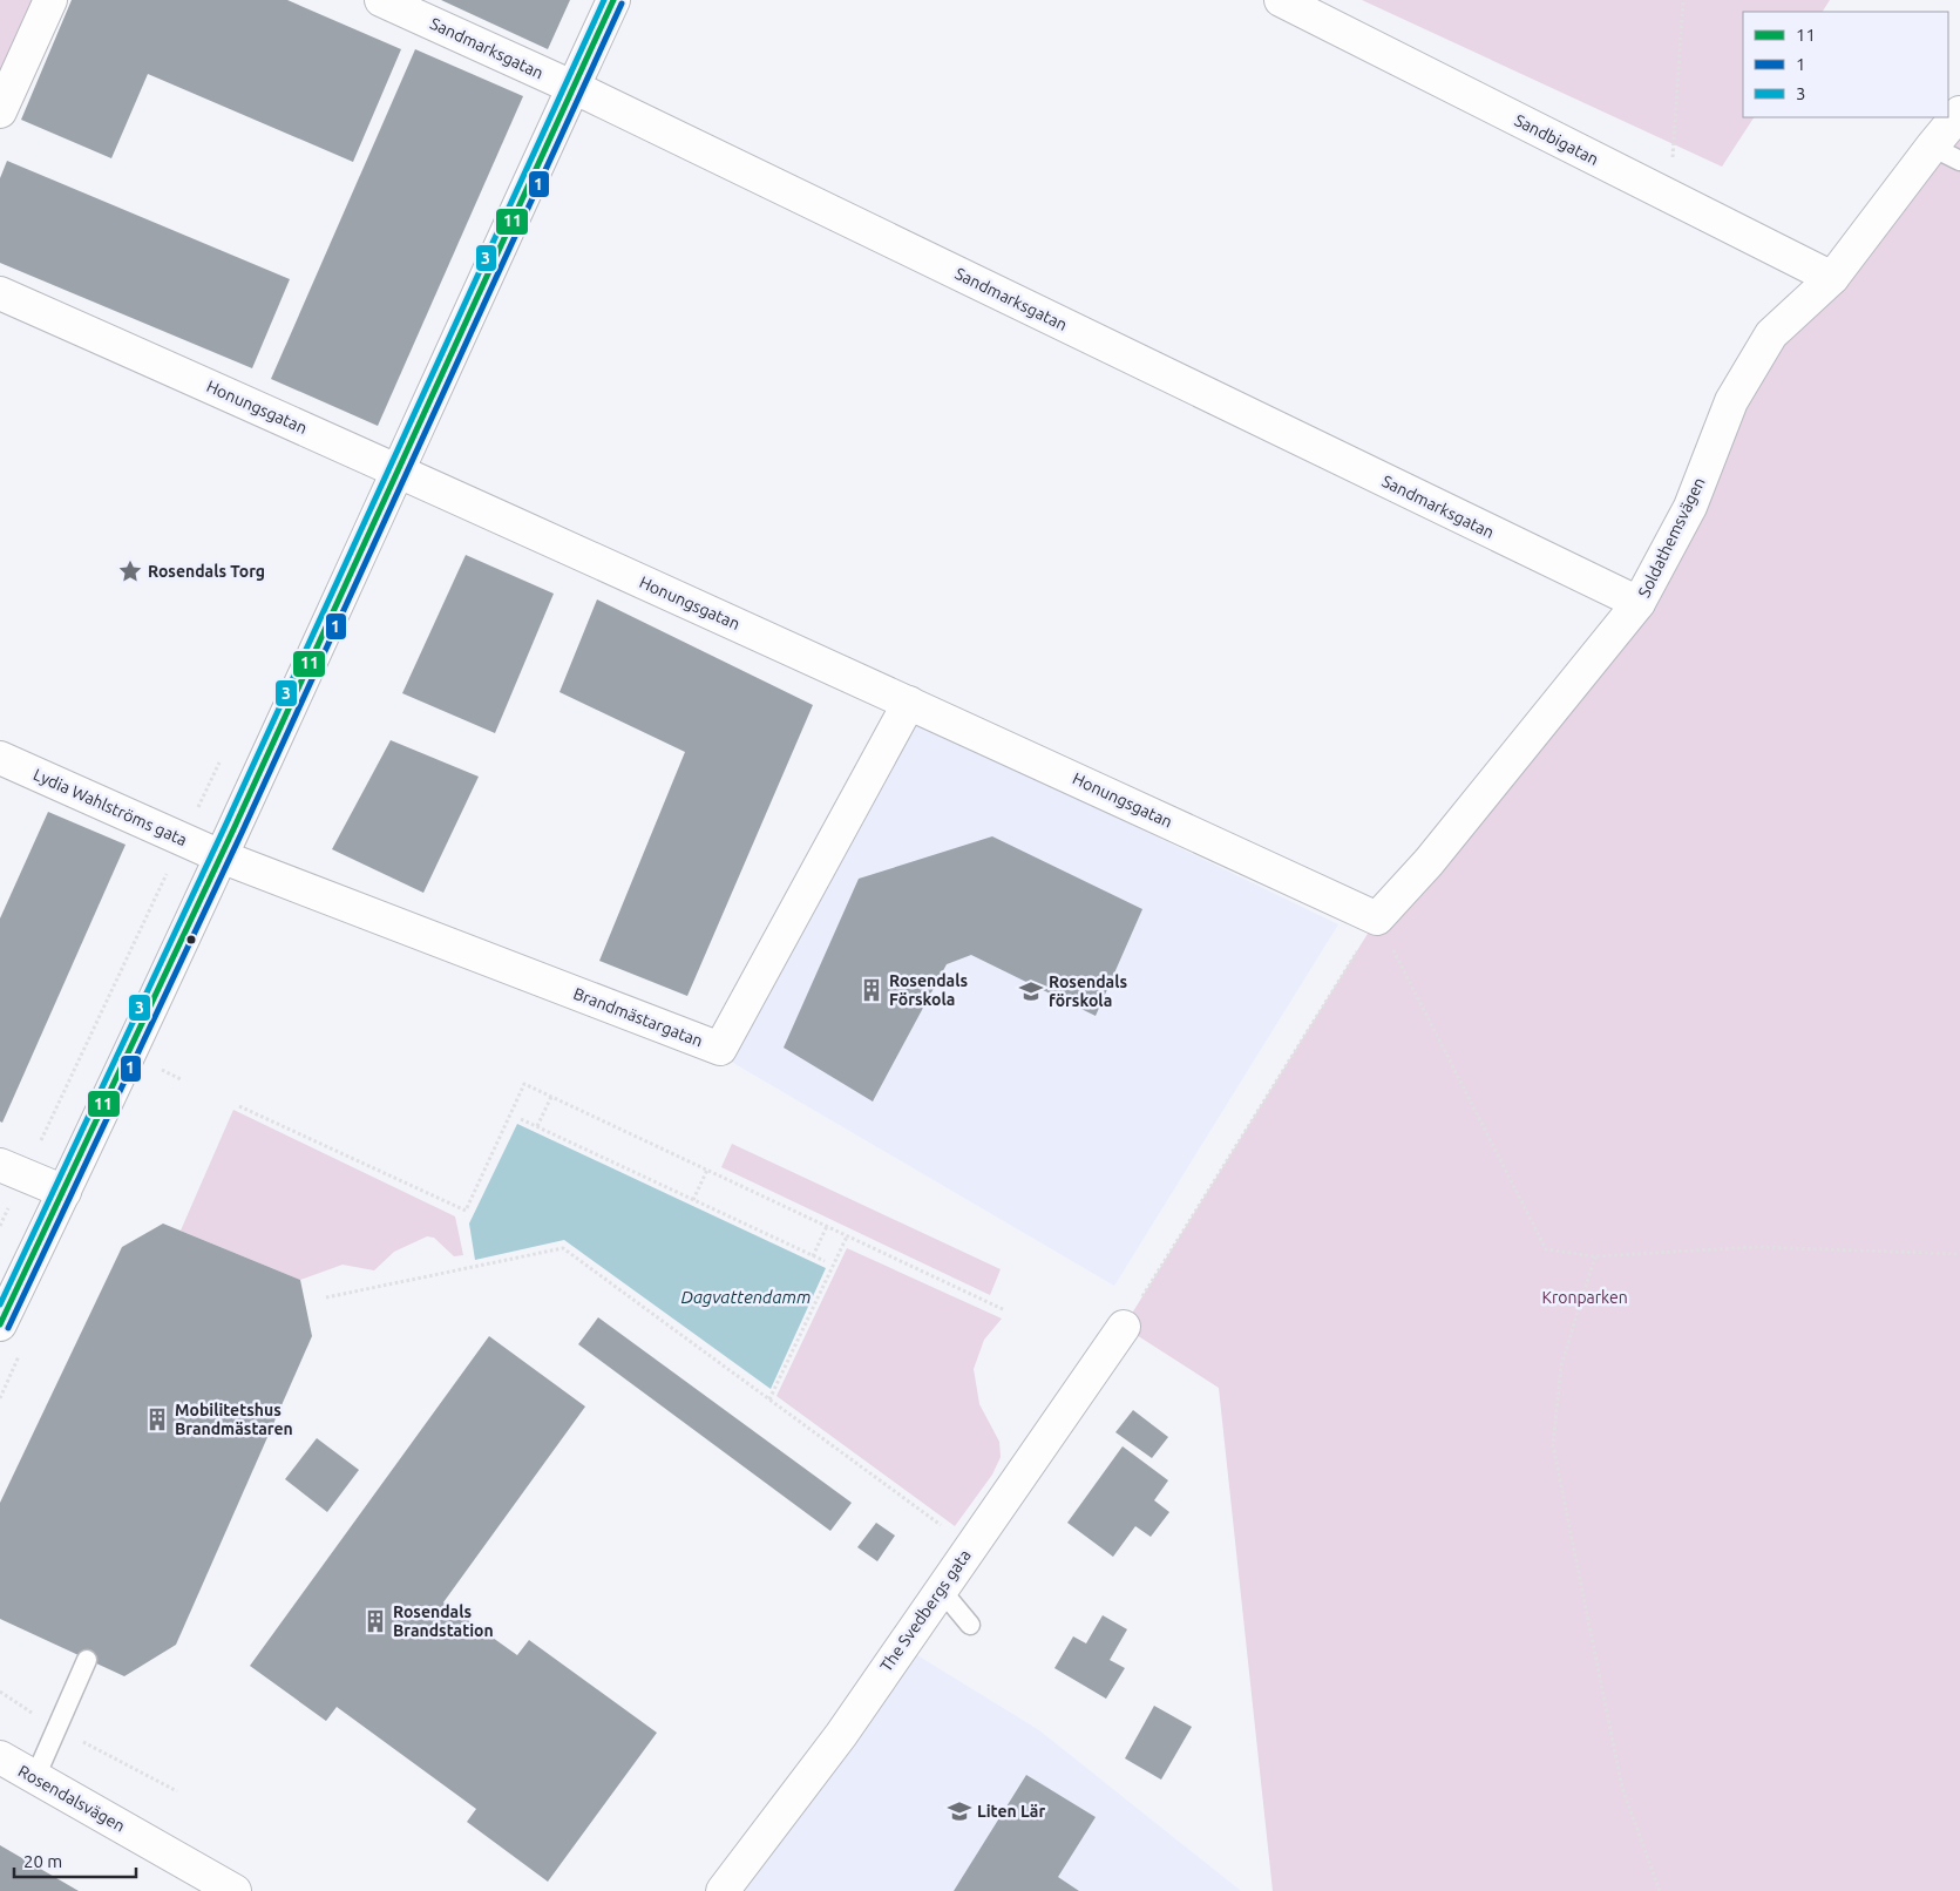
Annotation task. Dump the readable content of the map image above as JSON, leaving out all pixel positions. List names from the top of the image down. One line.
{"streets":{"street":["Sandmarksgatan","Sandbigatan","Honungsgatan","Soldathemsvägen","Lydia Wahlströms gata","Brandmästargatan","The Svedbergs gata","Rosendalsvägen"]},"crossings":[["Sandmarksgatan","Soldathemsvägen"],["Sandbigatan","Soldathemsvägen"],["Honungsgatan","Soldathemsvägen"],["Honungsgatan","Brandmästargatan"],["Lydia Wahlströms gata","Brandmästargatan"]],"water":["Dagvattendamm"],"parks":["Kronparken"],"places":{"place":["Rosendals Torg"],"building":["Rosendals Förskola","Mobilitetshus Brandmästaren","Rosendals Brandstation"],"school or university":["Rosendals förskola","Liten Lär"]},"lines":["transit line 11","transit line 3","transit line 1"],"legend":["11","1","3"],"scale_bar":"20 m"}
